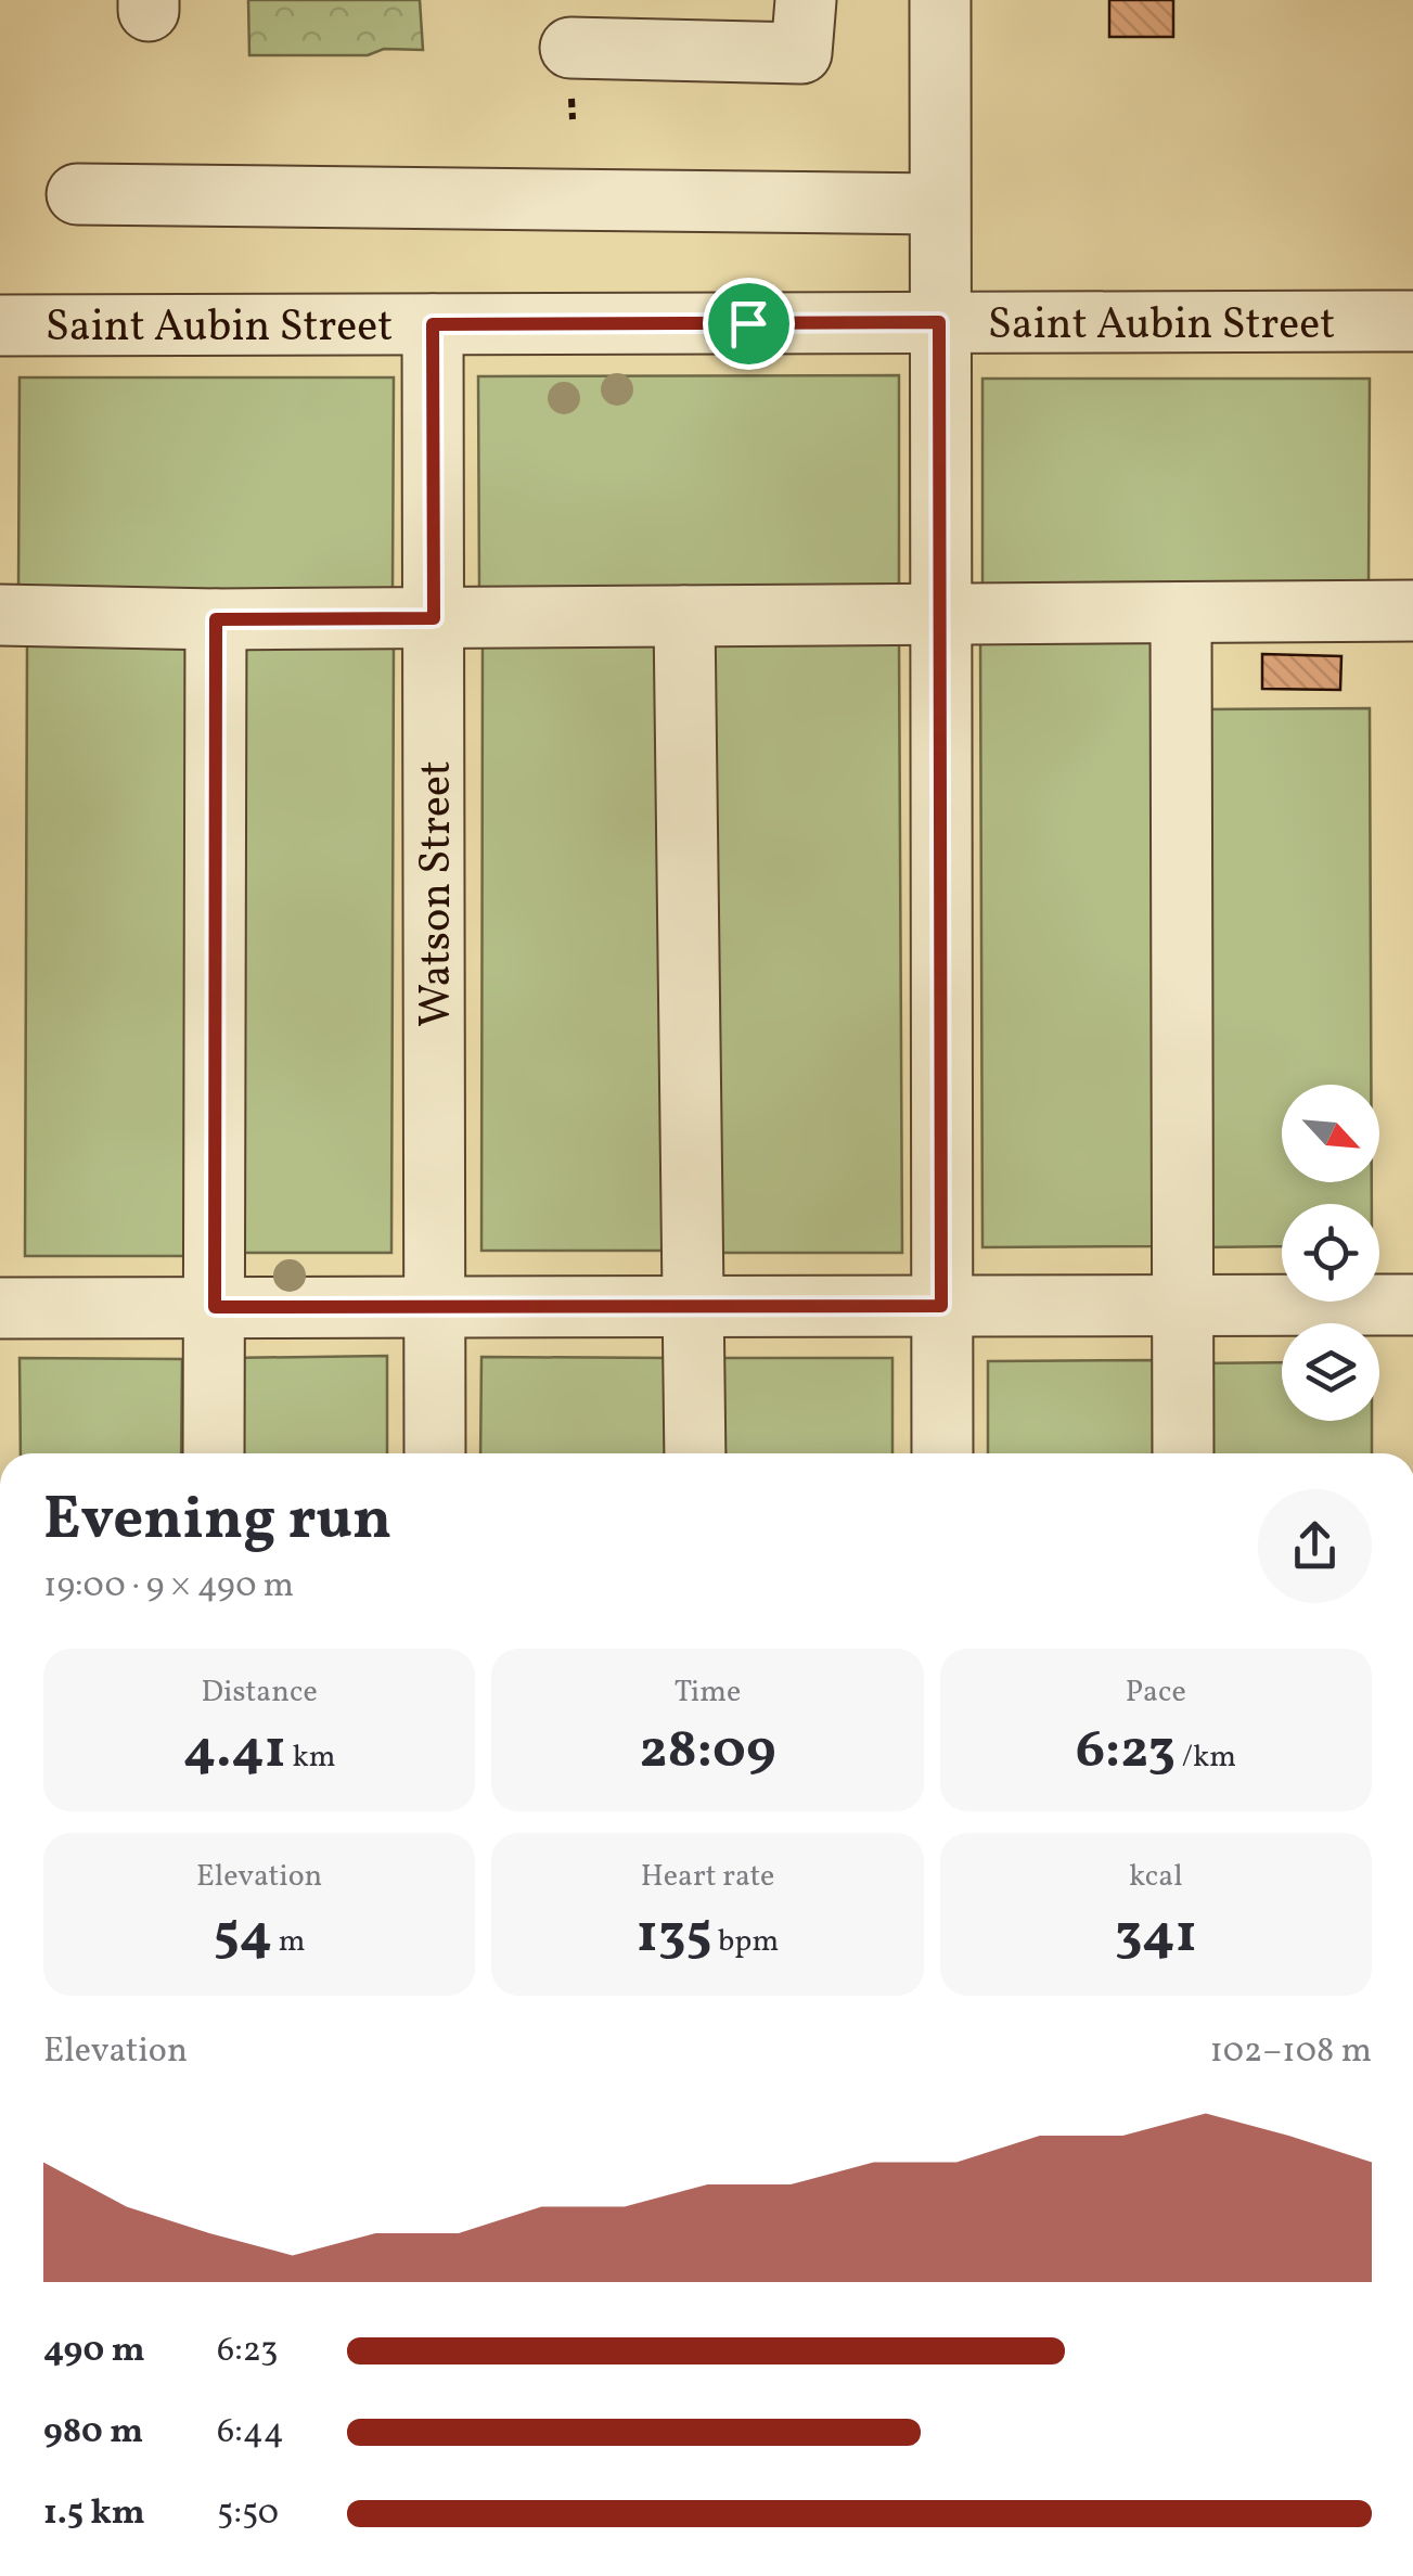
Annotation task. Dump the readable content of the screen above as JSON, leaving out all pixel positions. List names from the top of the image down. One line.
{"streets":{"street":["Saint Aubin Street","Watson Street"]},"crossings":[["Saint Aubin Street","Watson Street"]],"north":"bottom right","page":{"heading":["Evening run","19:00 · 9 × 490 m"],"stats":[["Distance","4.41 km"],["Time","28:09"],["Pace","6:23 /km"],["Elevation","54 m"],["Heart rate","135 bpm"],["kcal","341"]],"chart":["Elevation","102–108 m"],"list":[{"name":"490 m","note":"6:23"},{"name":"980 m","note":"6:44"},{"name":"1.5 km","note":"5:50"}]}}
